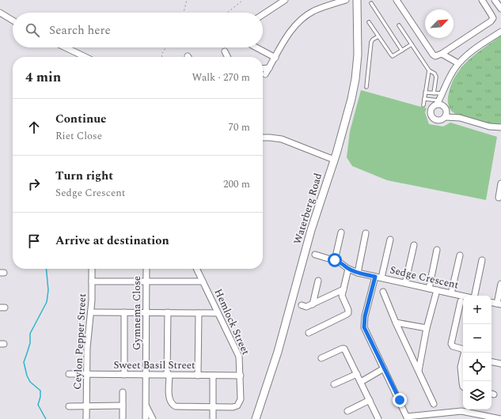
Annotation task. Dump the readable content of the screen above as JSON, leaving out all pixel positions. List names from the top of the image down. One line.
{"streets":{"street":["Waterberg Road","Sedge Crescent","Gymnema Close","Hemlock Street","Ceylon Pepper Street","Sweet Basil Street"]},"crossings":[["Gymnema Close","Sweet Basil Street"],["Hemlock Street","Sweet Basil Street"],["Ceylon Pepper Street","Sweet Basil Street"]],"north":"top right","page":{"search":"Search here","heading":["4 min","Walk · 270 m"],"list":[["Continue","Riet Close","70 m"],["Turn right","Sedge Crescent","200 m"],"Arrive at destination"],"map_buttons":["+","−"]}}
